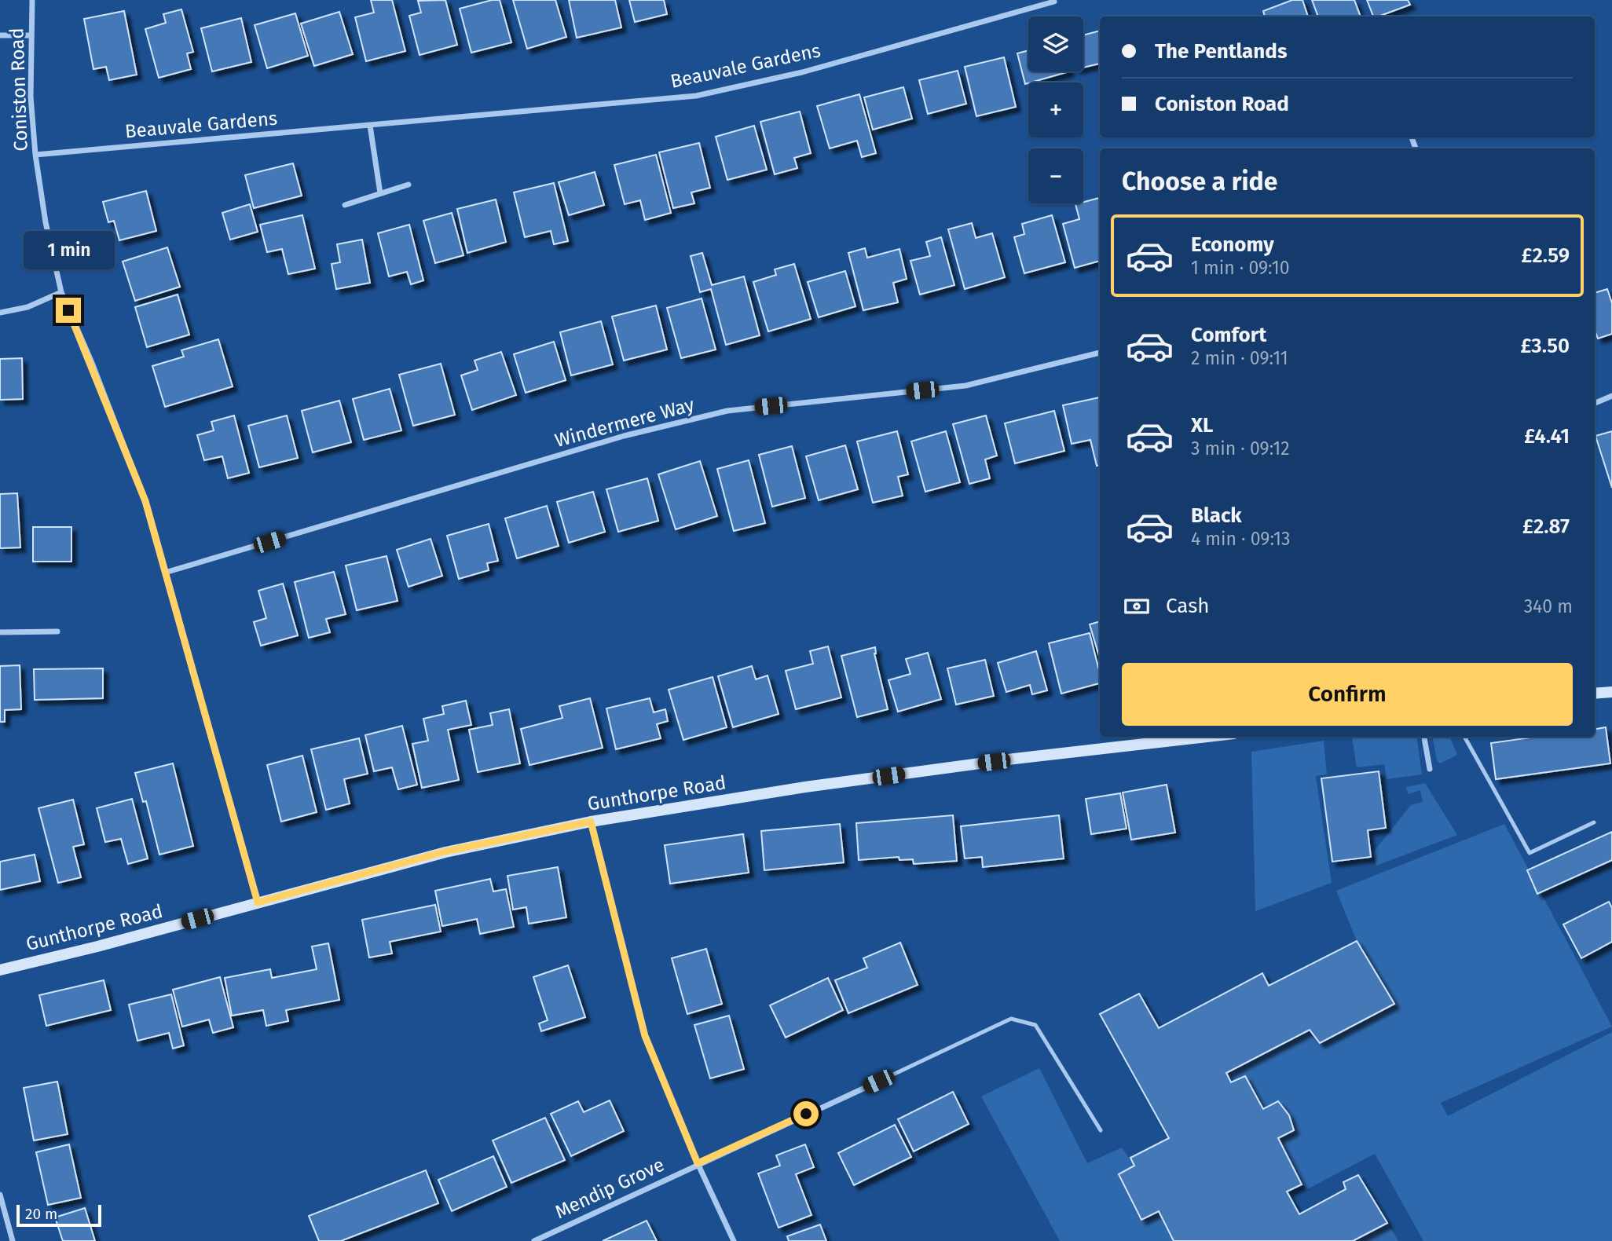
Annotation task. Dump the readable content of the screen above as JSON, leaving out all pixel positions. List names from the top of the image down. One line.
{"streets":{"street":["Beauvale Gardens","Coniston Road","Windermere Way","Gunthorpe Road","Mendip Grove"]},"crossings":[["Beauvale Gardens","Coniston Road"],["Coniston Road","Windermere Way"],["Coniston Road","Gunthorpe Road"]],"scale_bar":"20 m","page":{"map_buttons":["+","−"],"banner":["The Pentlands","Coniston Road"],"heading":"Choose a ride","list":[{"name":"Economy","note":"1 min · 09:10","value":"£2.59"},{"name":"Comfort","note":"2 min · 09:11","value":"£3.50"},{"name":"XL","note":"3 min · 09:12","value":"£4.41"},{"name":"Black","note":"4 min · 09:13","value":"£2.87"}],"bubble":"1 min","pay":["Cash","340 m"],"buttons":"Confirm","scale":"20 m"}}
